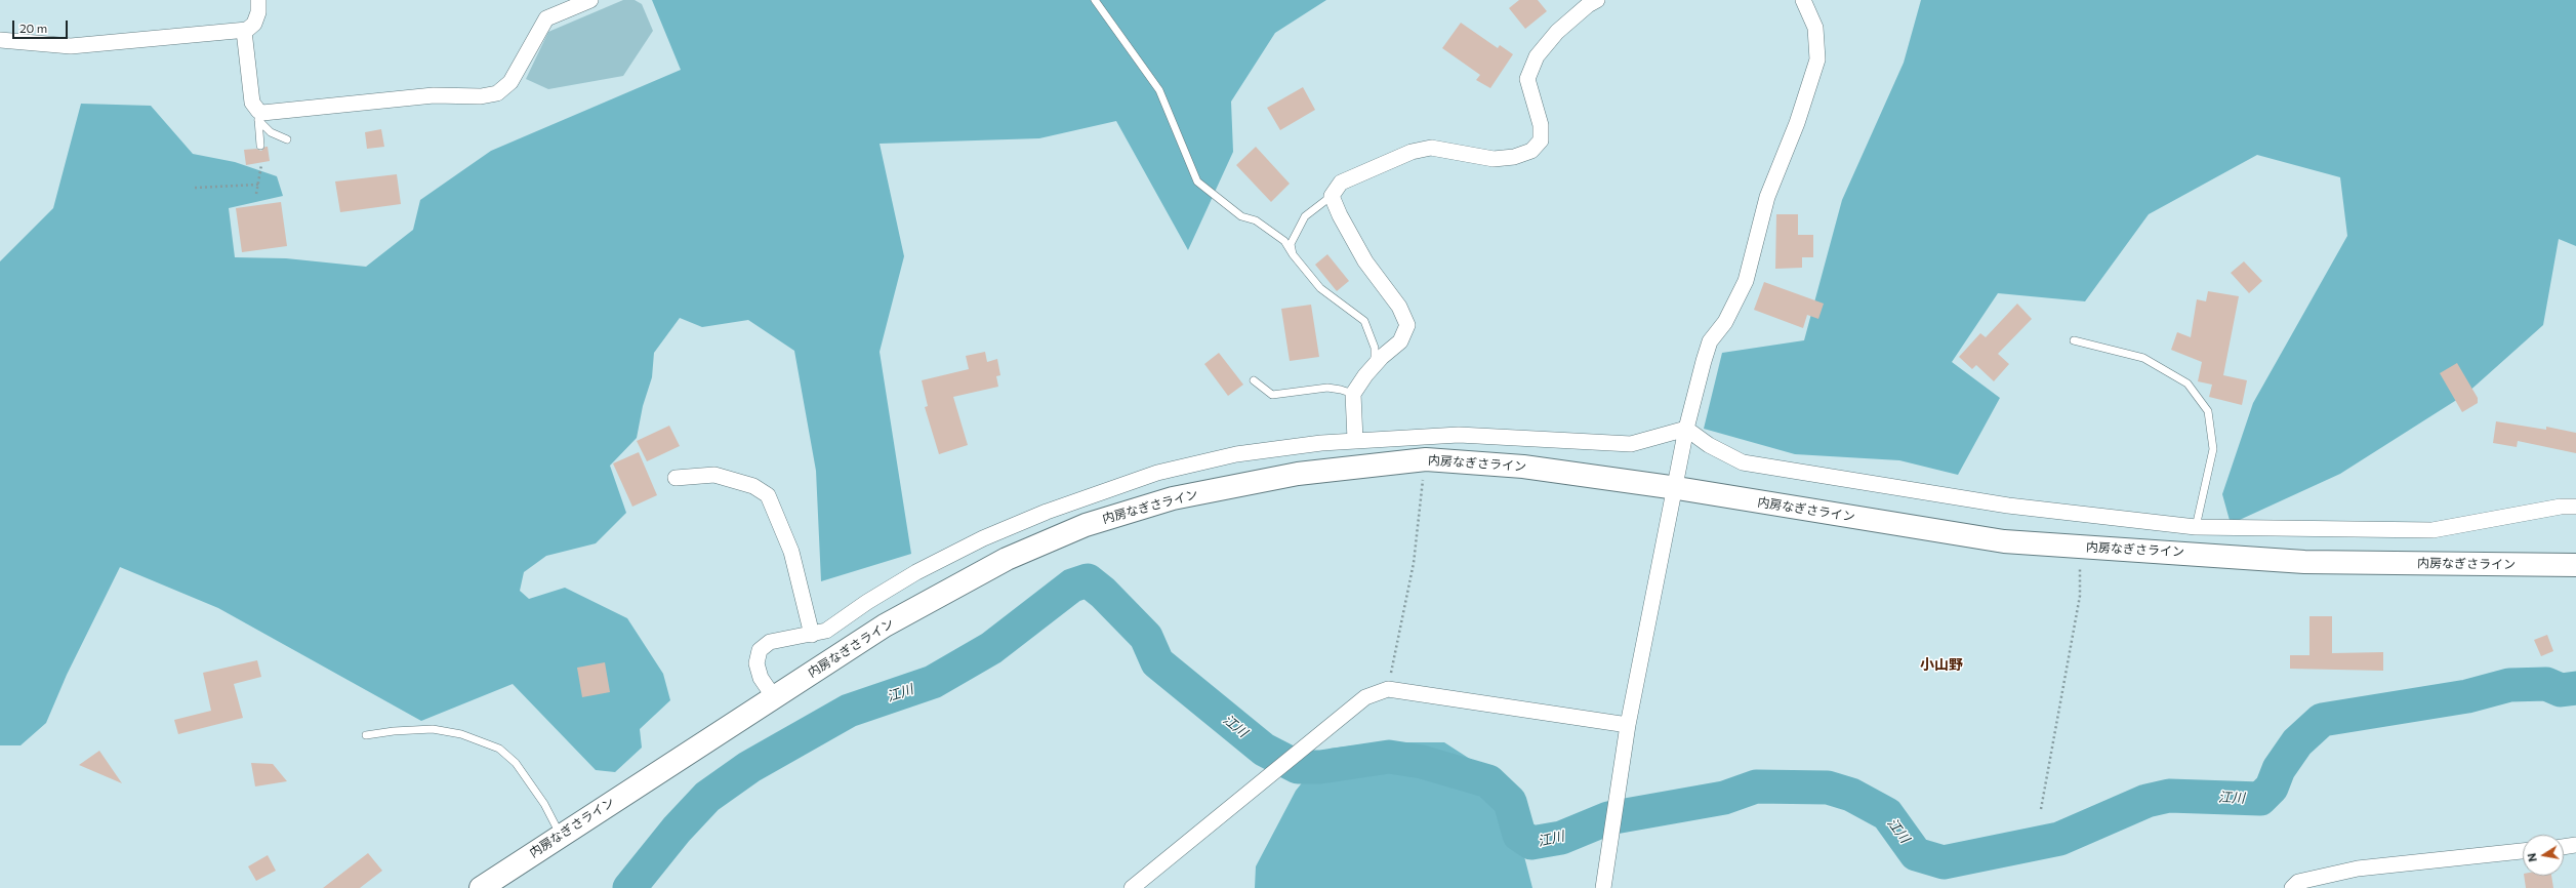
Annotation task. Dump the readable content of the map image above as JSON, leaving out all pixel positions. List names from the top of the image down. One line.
{"streets":{"highway":["内房なぎさライン"]},"districts":["小山野"],"water":["江川"],"scale_bar":"20 m","north":"left"}
